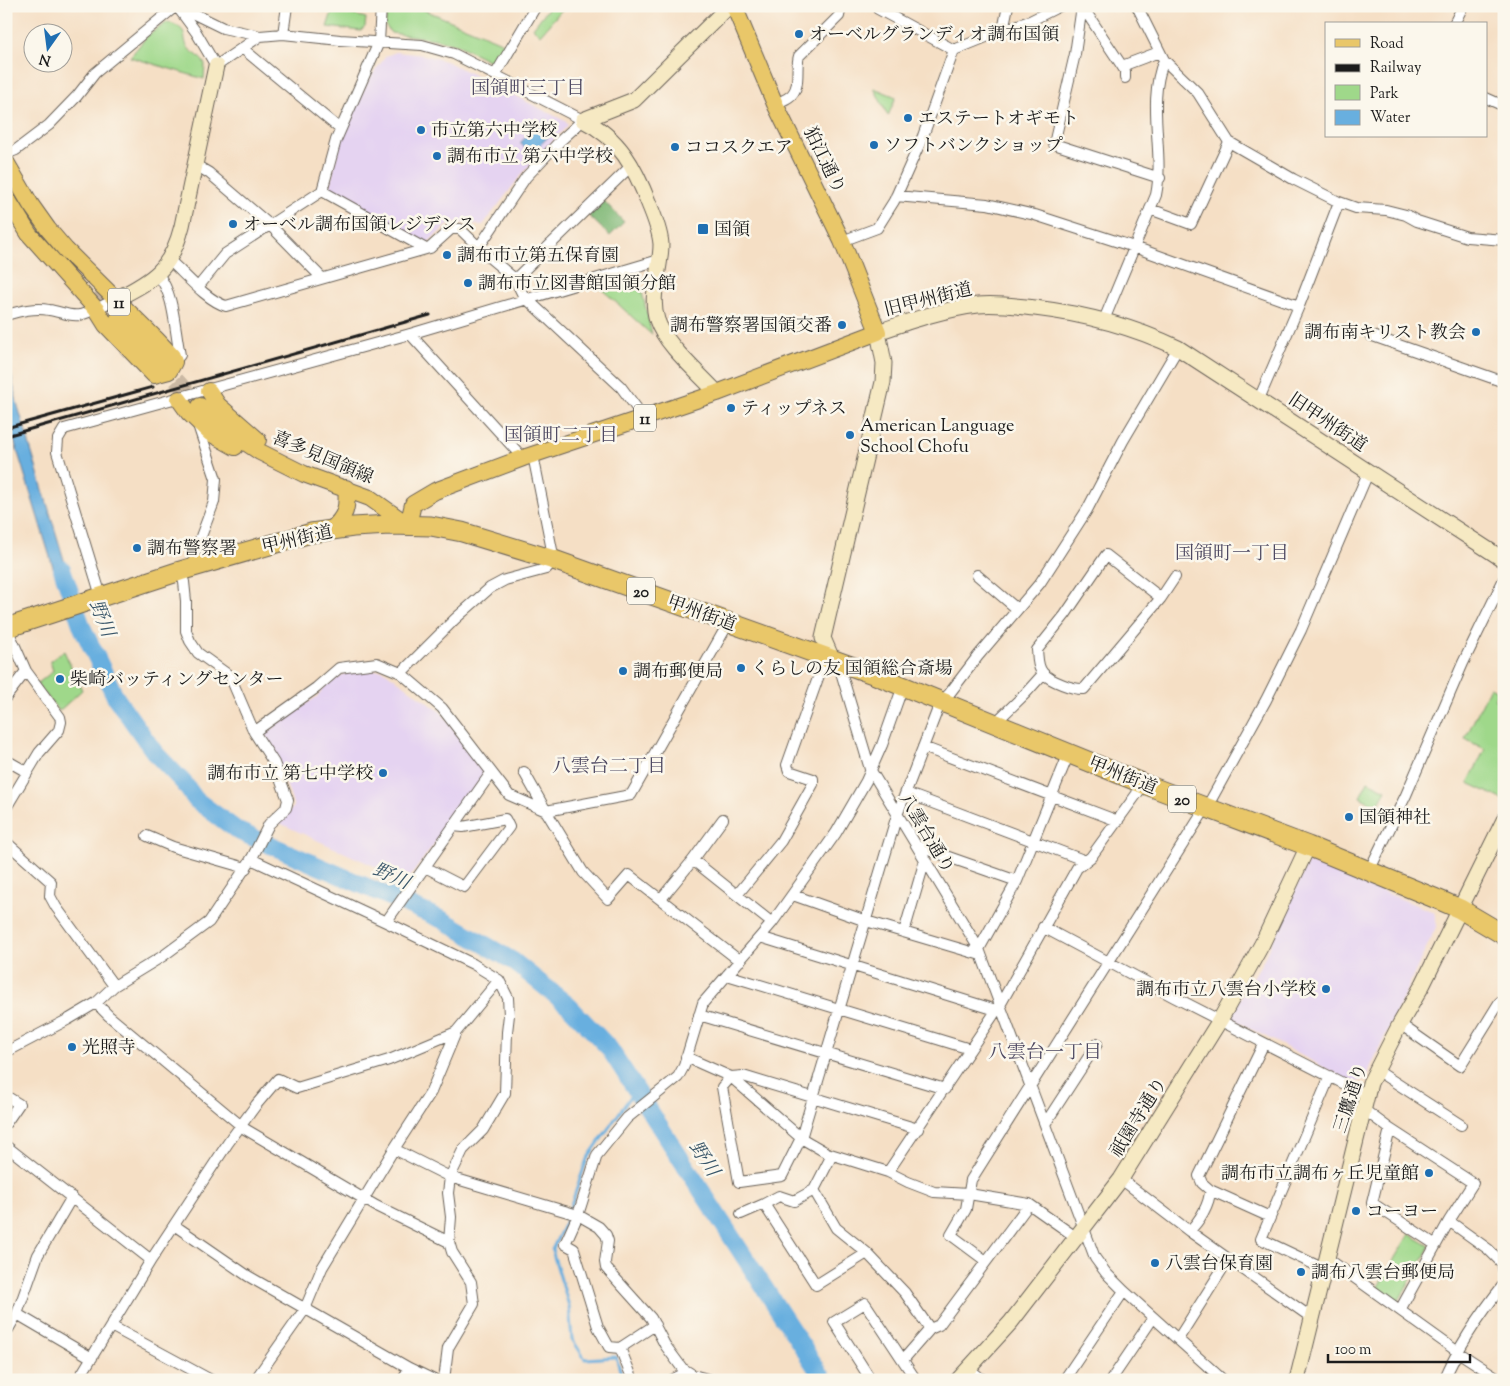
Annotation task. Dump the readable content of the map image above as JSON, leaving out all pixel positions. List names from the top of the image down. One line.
{"streets":{"highway":["甲州街道","20"],"main road":["狛江通り","旧甲州街道","11","喜多見国領線"],"street":["八雲台通り","三鷹通り","祇園寺通り"]},"crossings":[["狛江通り","旧甲州街道"],["旧甲州街道","喜多見国領線"],["旧甲州街道","甲州街道"],["喜多見国領線","甲州街道"],["甲州街道","八雲台通り"],["甲州街道","三鷹通り"],["甲州街道","祇園寺通り"],["八雲台通り","祇園寺通り"]],"districts":["国領町三丁目","国領町二丁目","国領町一丁目","八雲台二丁目","八雲台一丁目"],"water":["野川"],"places":{"other":["オーベルグランディオ調布国領","エステートオギモト","市立第六中学校","ソフトバンクショップ","ココスクエア","調布市立 第六中学校","オーベル調布国領レジデンス","調布市立第五保育園","調布市立図書館国領分館","調布警察署国領交番","調布南キリスト教会","ティップネス","American Language School Chofu","調布警察署","くらしの友 国領総合斎場","調布郵便局","柴崎バッティングセンター","調布市立 第七中学校","国領神社","調布市立八雲台小学校","光照寺","調布市立調布ヶ丘児童館","コーヨー","八雲台保育園","調布八雲台郵便局"],"transit":["国領"]},"legend":["Road","Railway","Park","Water"],"scale_bar":"100 m","north":"bottom"}
